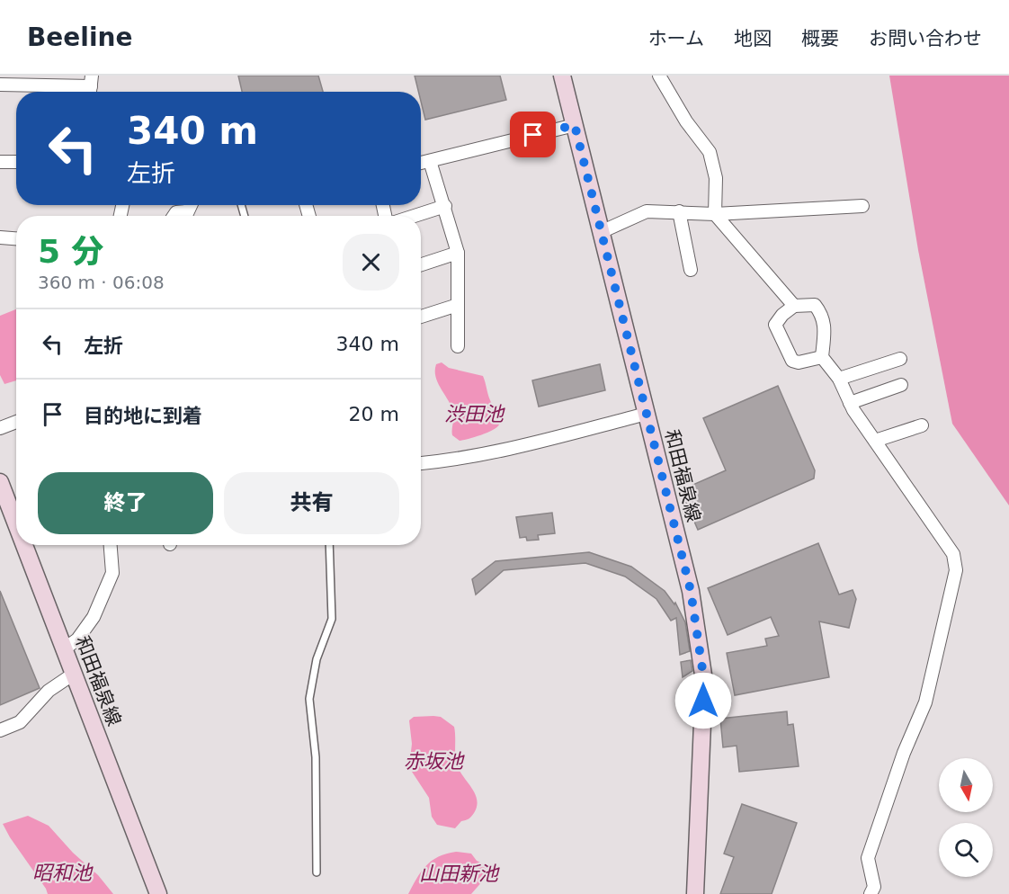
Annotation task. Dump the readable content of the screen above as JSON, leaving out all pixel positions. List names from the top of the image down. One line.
{"streets":{"main road":["和田福泉線"]},"water":["渋田池","赤坂池","昭和池","山田新池"],"north":"bottom","page":{"header":"Beeline","nav":["ホーム","地図","概要","お問い合わせ"],"turn":["340 m","左折"],"heading":["5 分","360 m · 06:08"],"list":[{"name":"左折","value":"340 m"},{"name":"目的地に到着","value":"20 m"}],"buttons":["終了","共有"]}}
